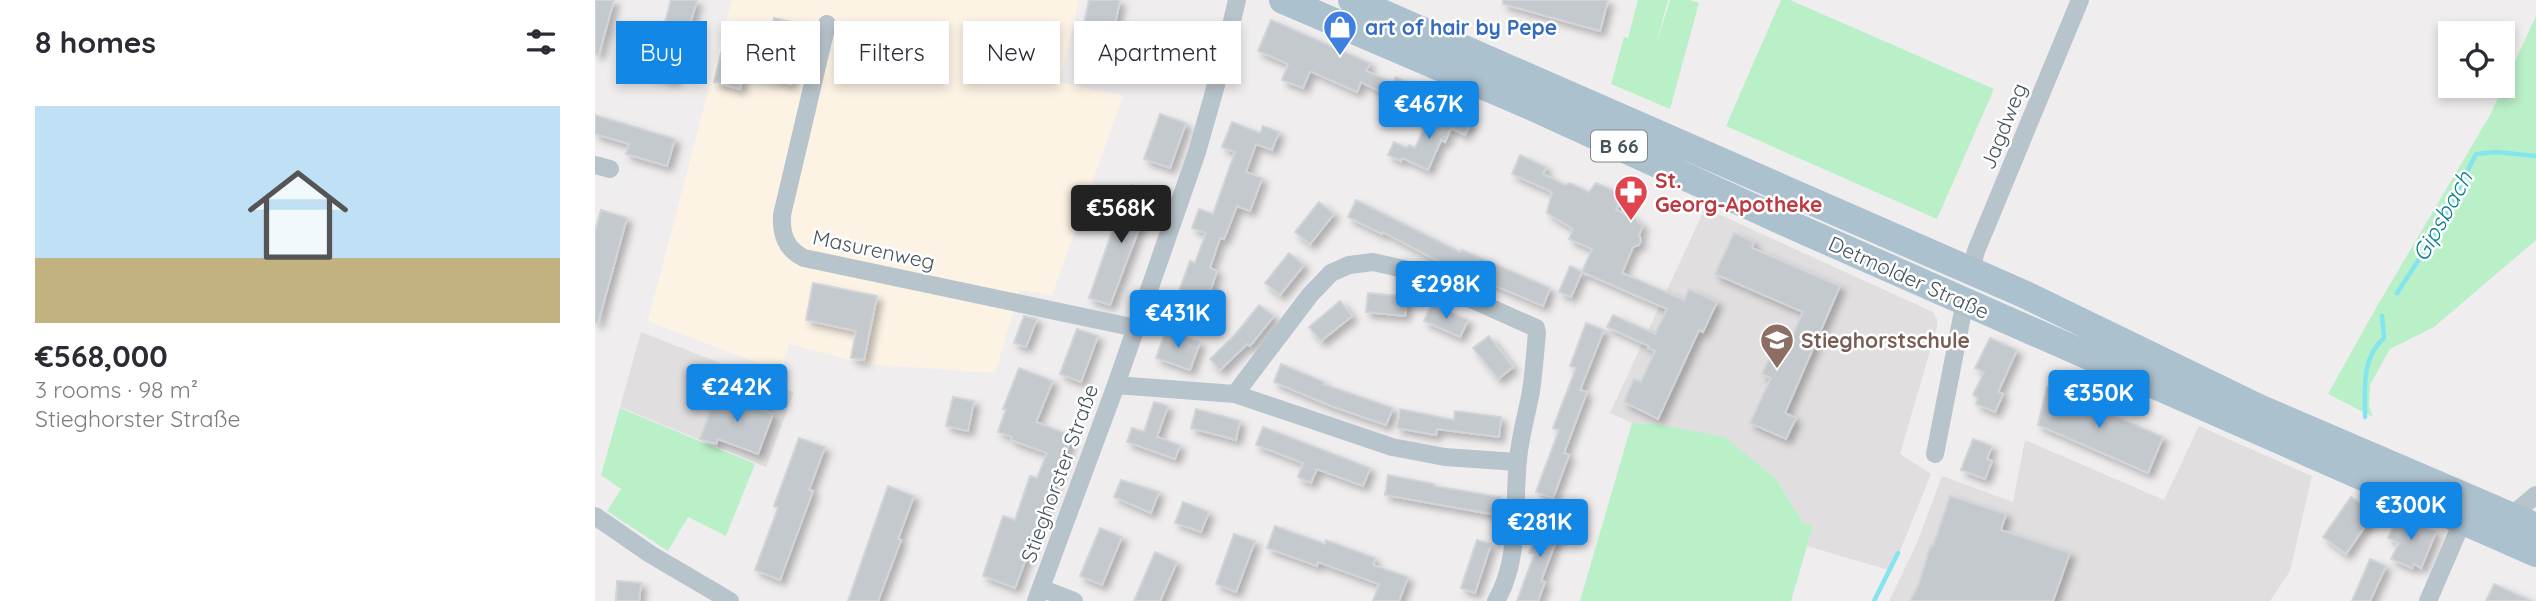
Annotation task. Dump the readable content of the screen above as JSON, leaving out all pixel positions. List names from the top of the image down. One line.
{"streets":{"main road":["B 66","Detmolder Straße"],"street":["Jagdweg","Masurenweg","Stieghorster Straße"]},"crossings":[["Jagdweg","Detmolder Straße"],["Masurenweg","Stieghorster Straße"]],"water":["Gipsbach"],"places":{"shop":["art of hair by Pepe"],"pharmacy":["St. Georg-Apotheke"],"school or university":["Stieghorstschule"]},"page":{"heading":"8 homes","chip":["Buy","Rent","Filters","New","Apartment"],"price":["€467K","€568K","€298K","€431K","€242K","€350K","€300K","€281K"],"list":[{"name":"€568,000","note":"3 rooms · 98 m² · Stieghorster Straße"}]}}
